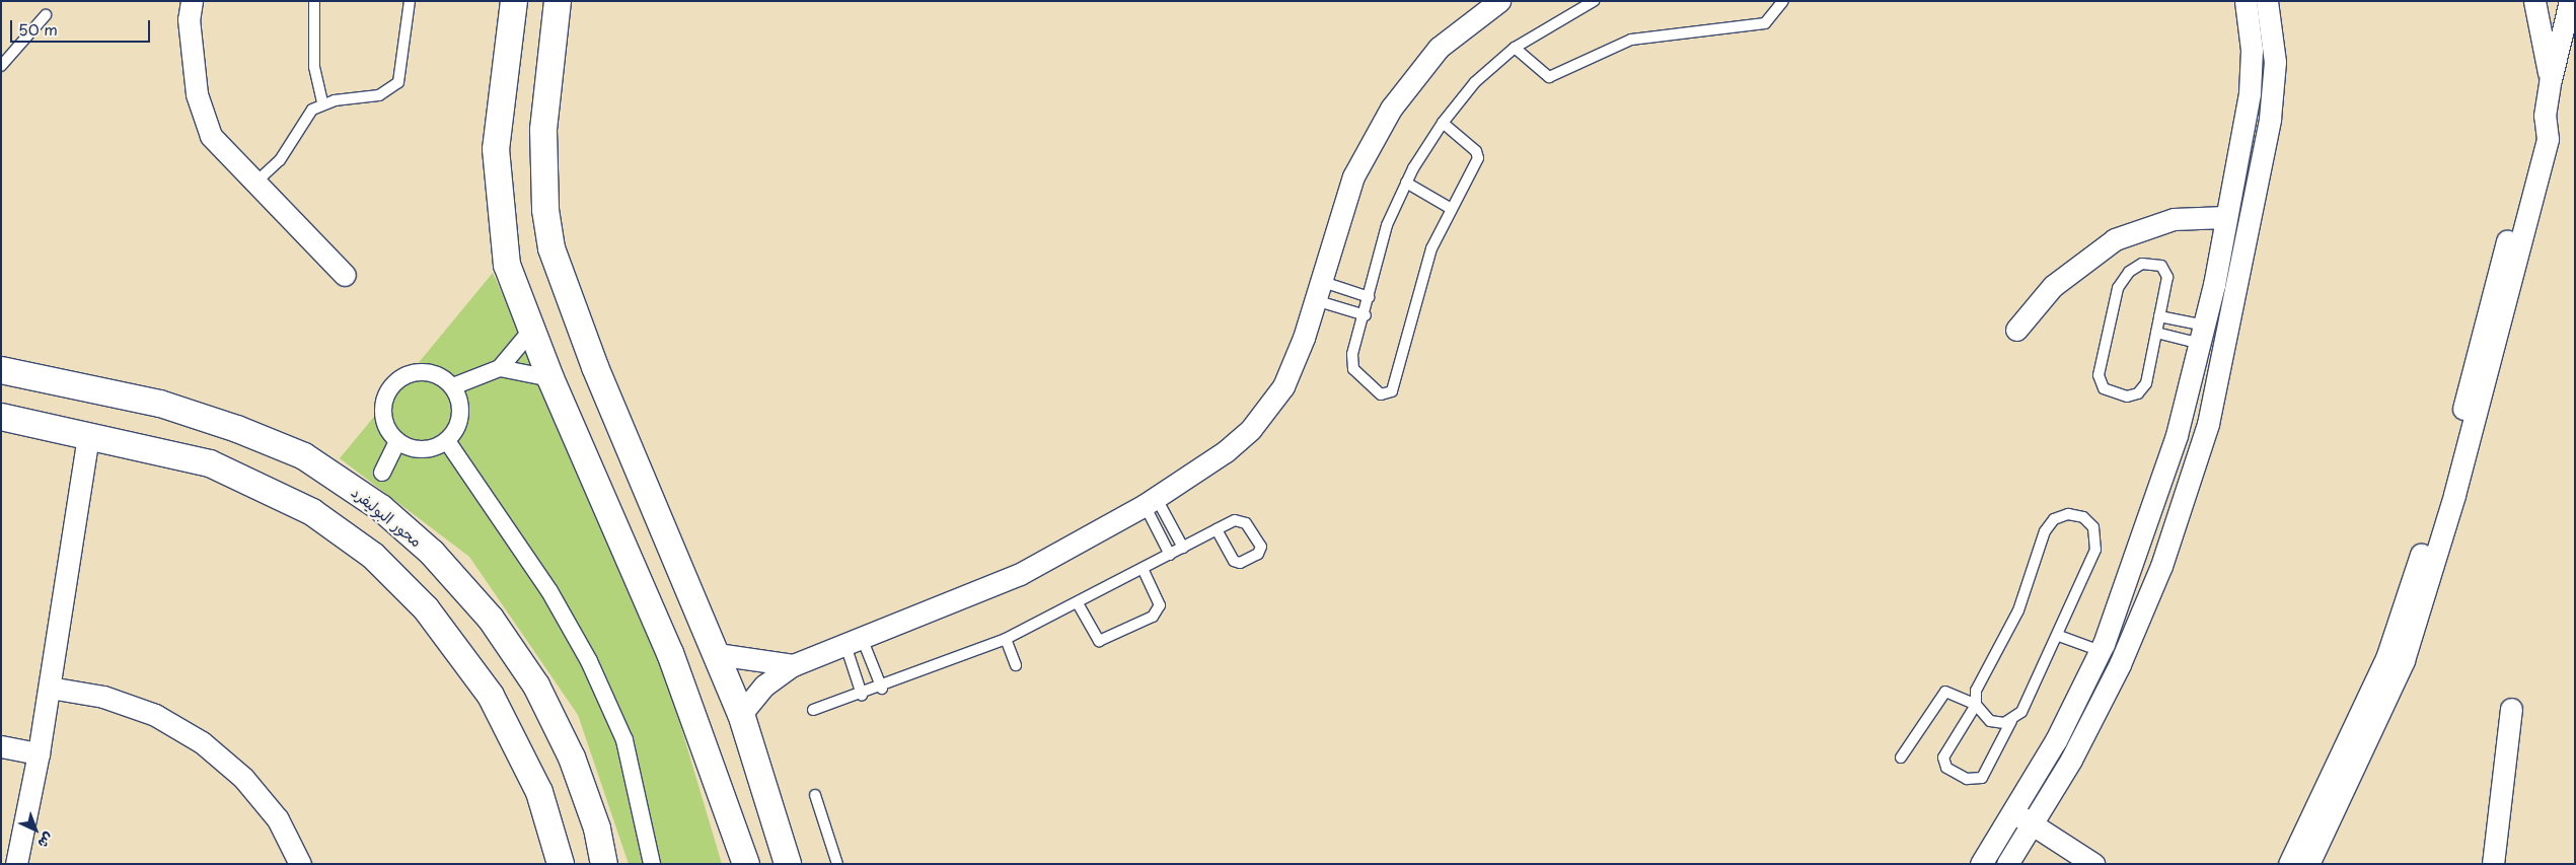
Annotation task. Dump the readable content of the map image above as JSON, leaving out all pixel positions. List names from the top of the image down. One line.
{"streets":{"street":["محور البوليفرد"]},"scale_bar":"50 m","north":"bottom right"}
